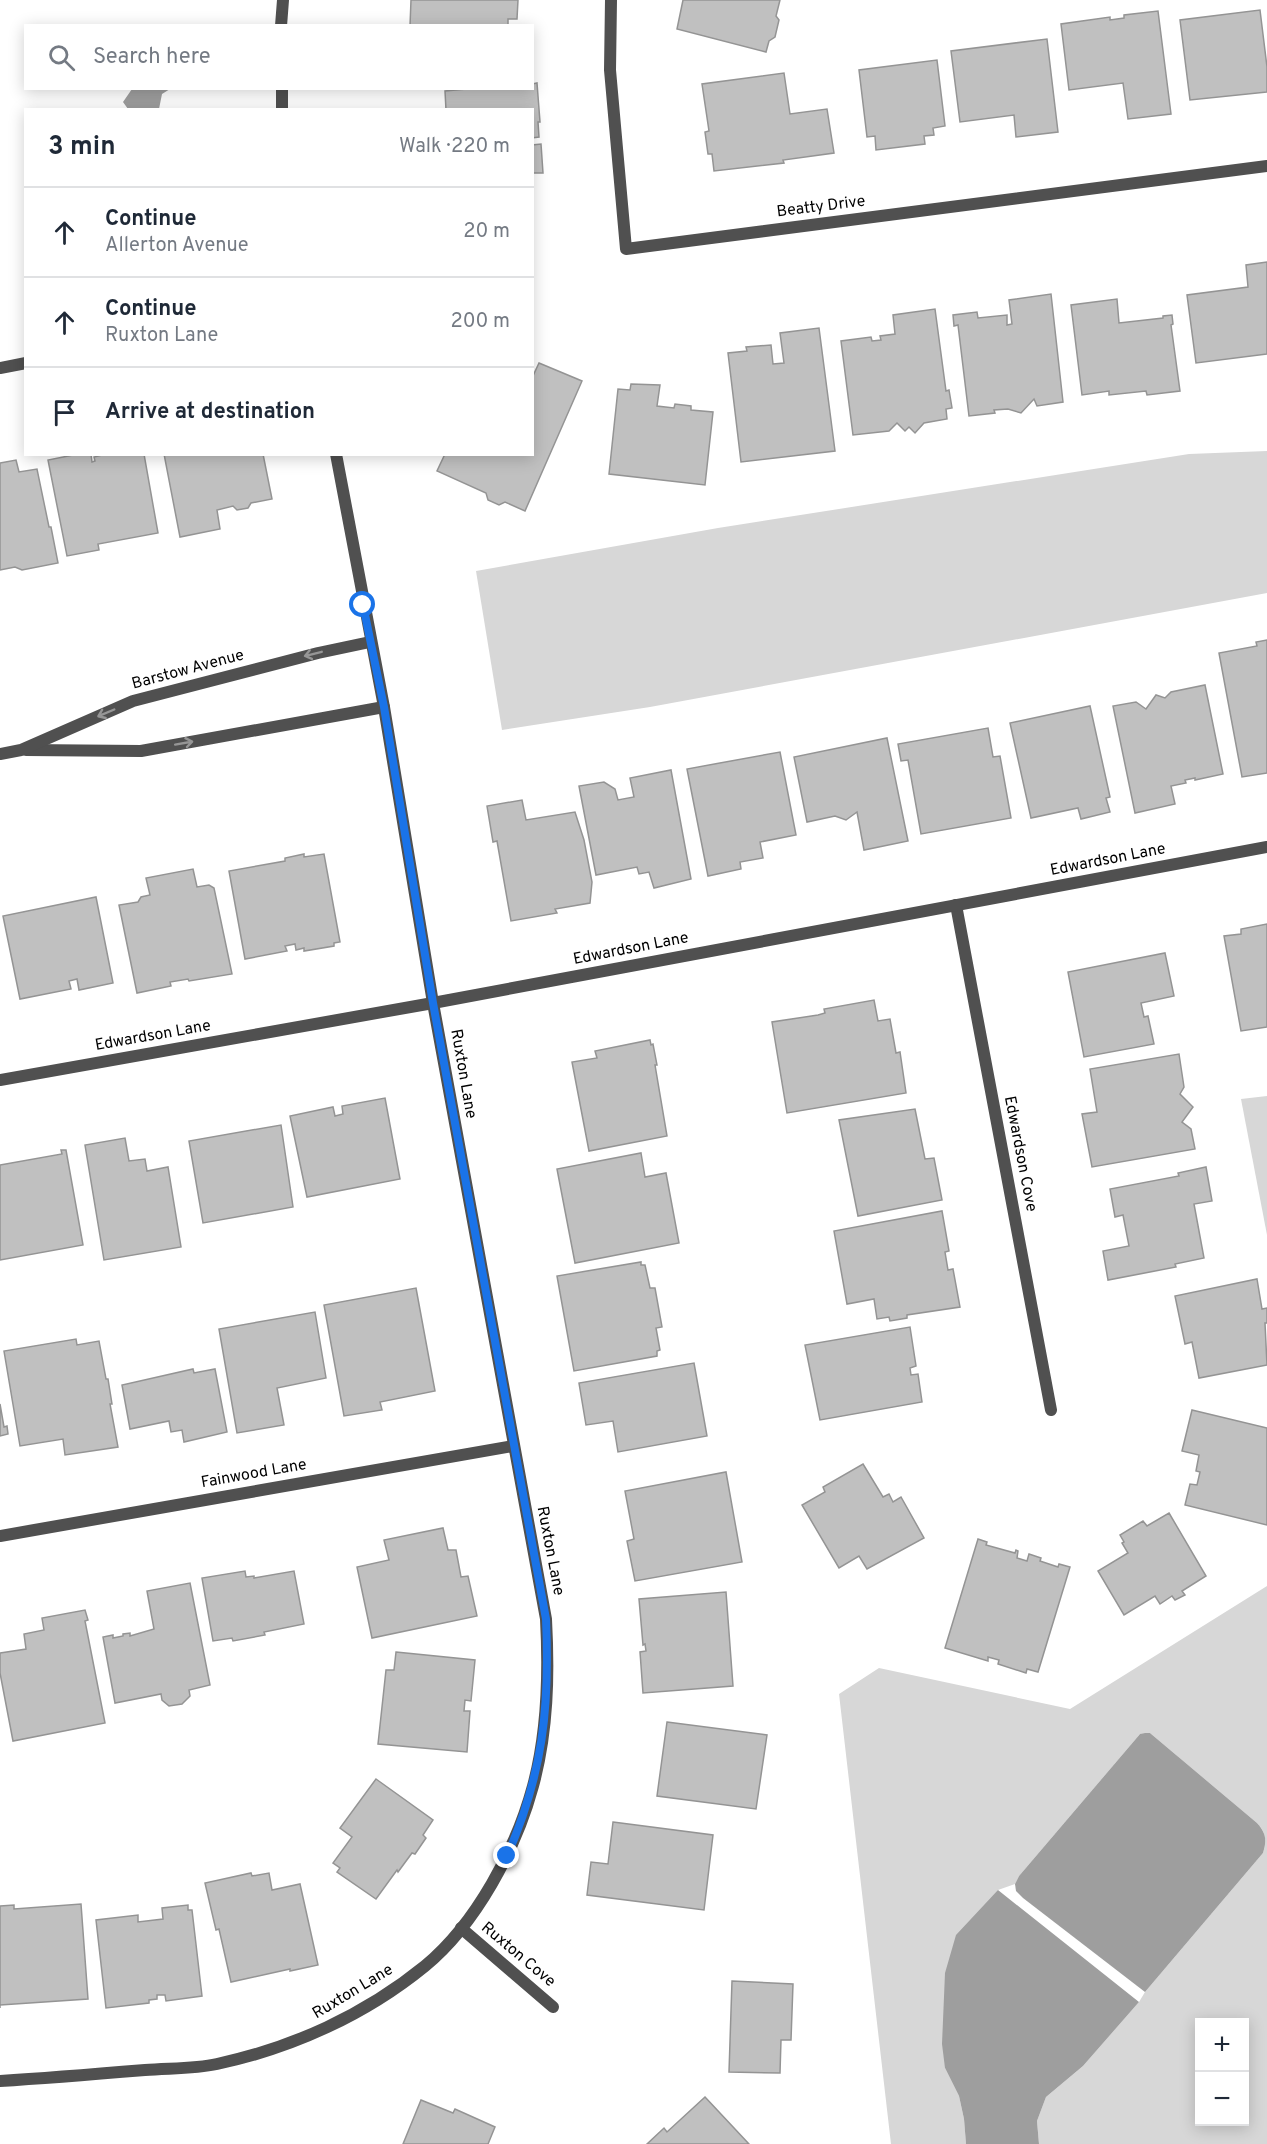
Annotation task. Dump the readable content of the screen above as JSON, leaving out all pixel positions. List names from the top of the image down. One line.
{"streets":{"street":["Beatty Drive","Barstow Avenue","Edwardson Lane","Ruxton Lane","Edwardson Cove","Fainwood Lane","Ruxton Cove"]},"crossings":[["Barstow Avenue","Ruxton Lane"],["Edwardson Lane","Ruxton Lane"],["Edwardson Lane","Edwardson Cove"],["Ruxton Lane","Fainwood Lane"],["Ruxton Lane","Ruxton Cove"]],"page":{"search":"Search here","heading":["3 min","Walk · 220 m"],"list":[["Continue","Allerton Avenue","20 m"],["Continue","Ruxton Lane","200 m"],"Arrive at destination"],"map_buttons":["+","−"]}}
